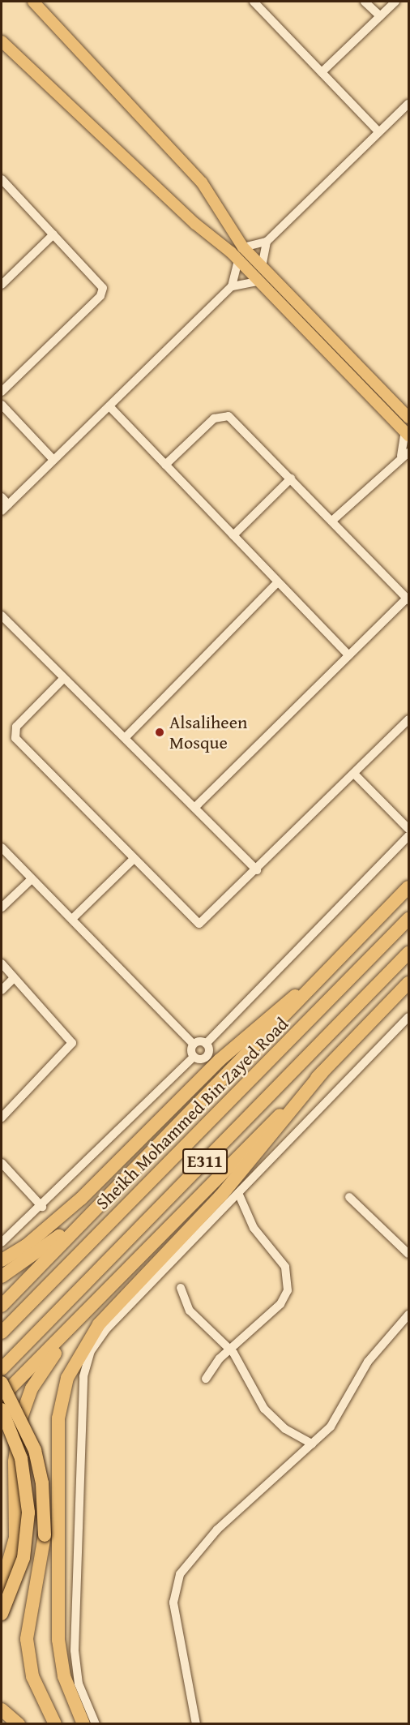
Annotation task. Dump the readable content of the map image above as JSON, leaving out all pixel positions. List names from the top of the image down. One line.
{"streets":{"highway":["Sheikh Mohammed Bin Zayed Road","E311"]},"places":["Alsaliheen Mosque"]}
